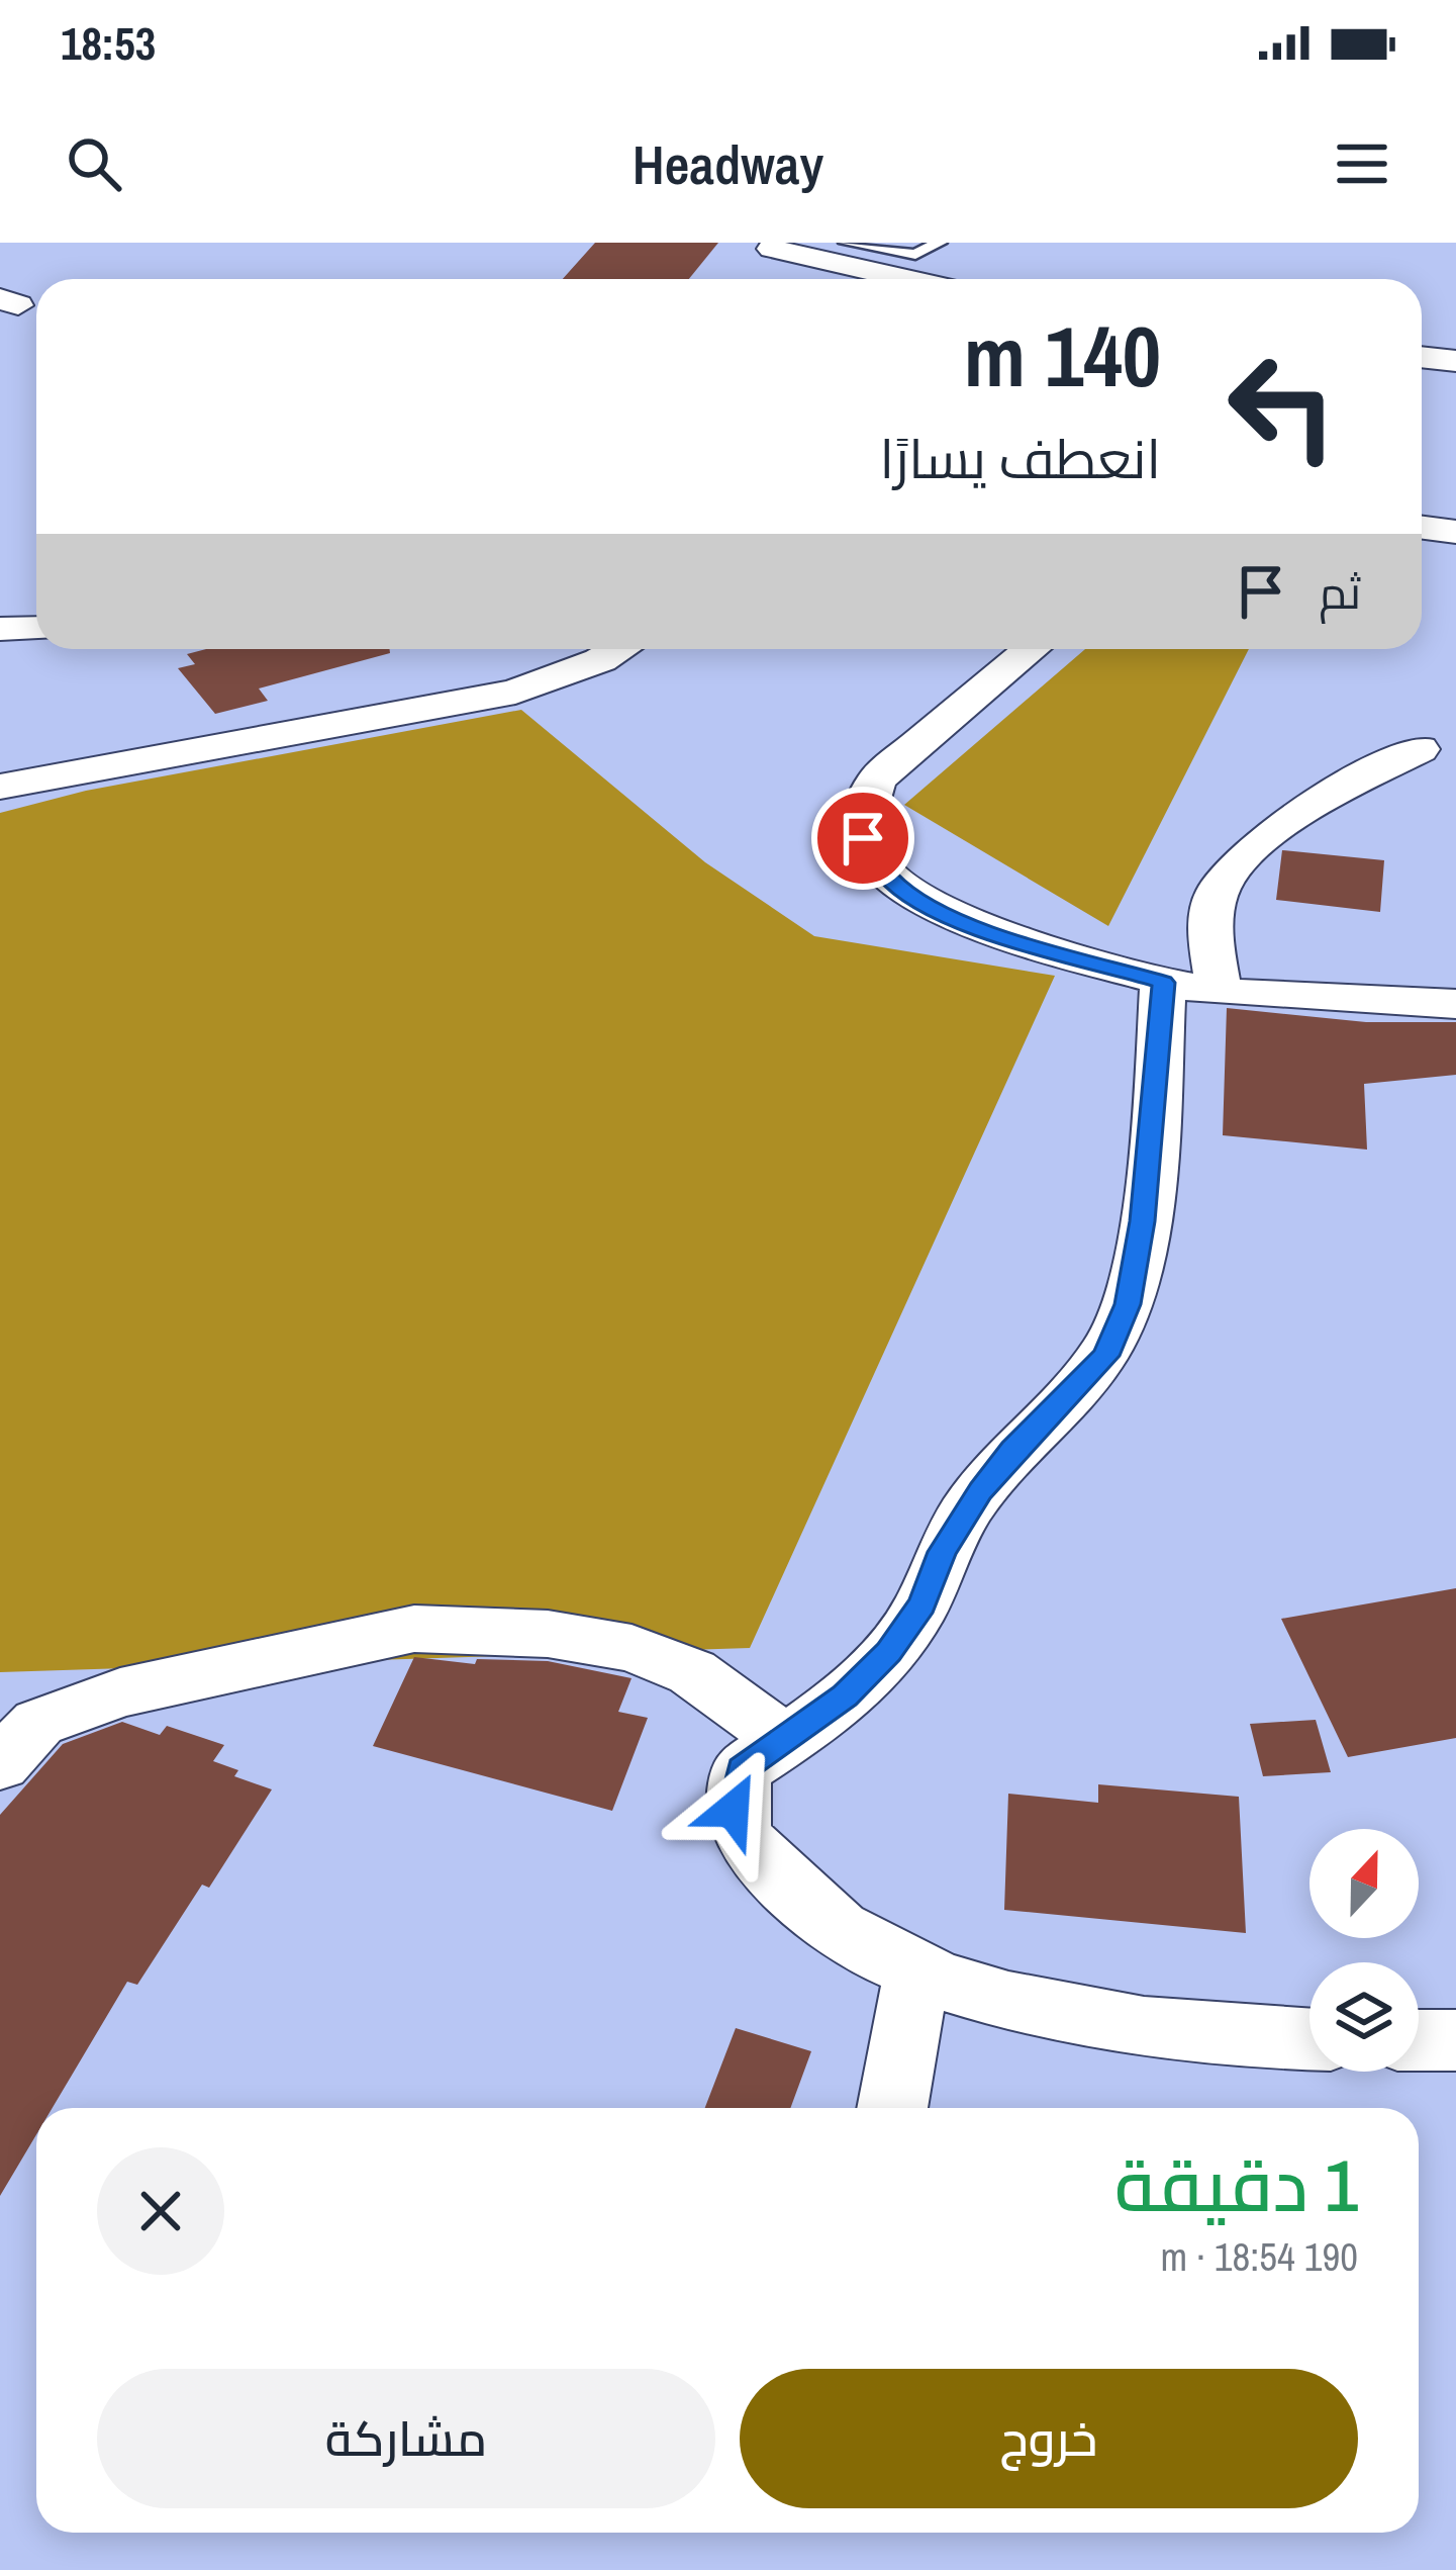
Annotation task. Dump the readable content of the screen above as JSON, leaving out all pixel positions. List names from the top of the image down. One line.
{"north":"top","page":{"status":"18:53","header":"Headway","turn":["140 m","انعطف يسارًا"],"then":"ثم","heading":["1 دقيقة","190 m · 18:54"],"buttons":["خروج","مشاركة"]}}
